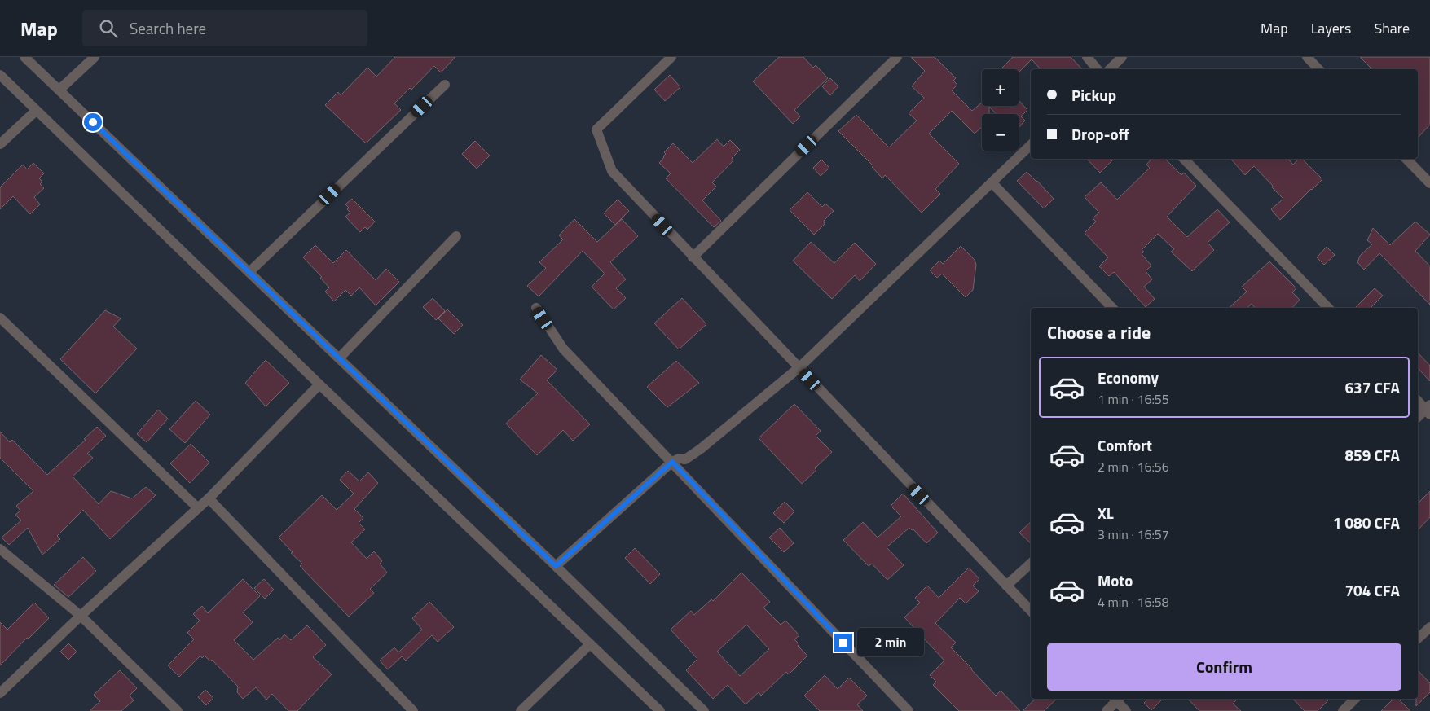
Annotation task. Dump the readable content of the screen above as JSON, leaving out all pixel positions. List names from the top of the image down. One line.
{"page":{"header":"Map","search":"Search here","nav":["Map","Layers","Share"],"map_buttons":["+","−"],"banner":["Pickup","Drop-off"],"heading":"Choose a ride","list":[{"name":"Economy","note":"1 min · 16:55","value":"637 CFA"},{"name":"Comfort","note":"2 min · 16:56","value":"859 CFA"},{"name":"XL","note":"3 min · 16:57","value":"1 080 CFA"},{"name":"Moto","note":"4 min · 16:58","value":"704 CFA"}],"bubble":"2 min","buttons":"Confirm"}}
